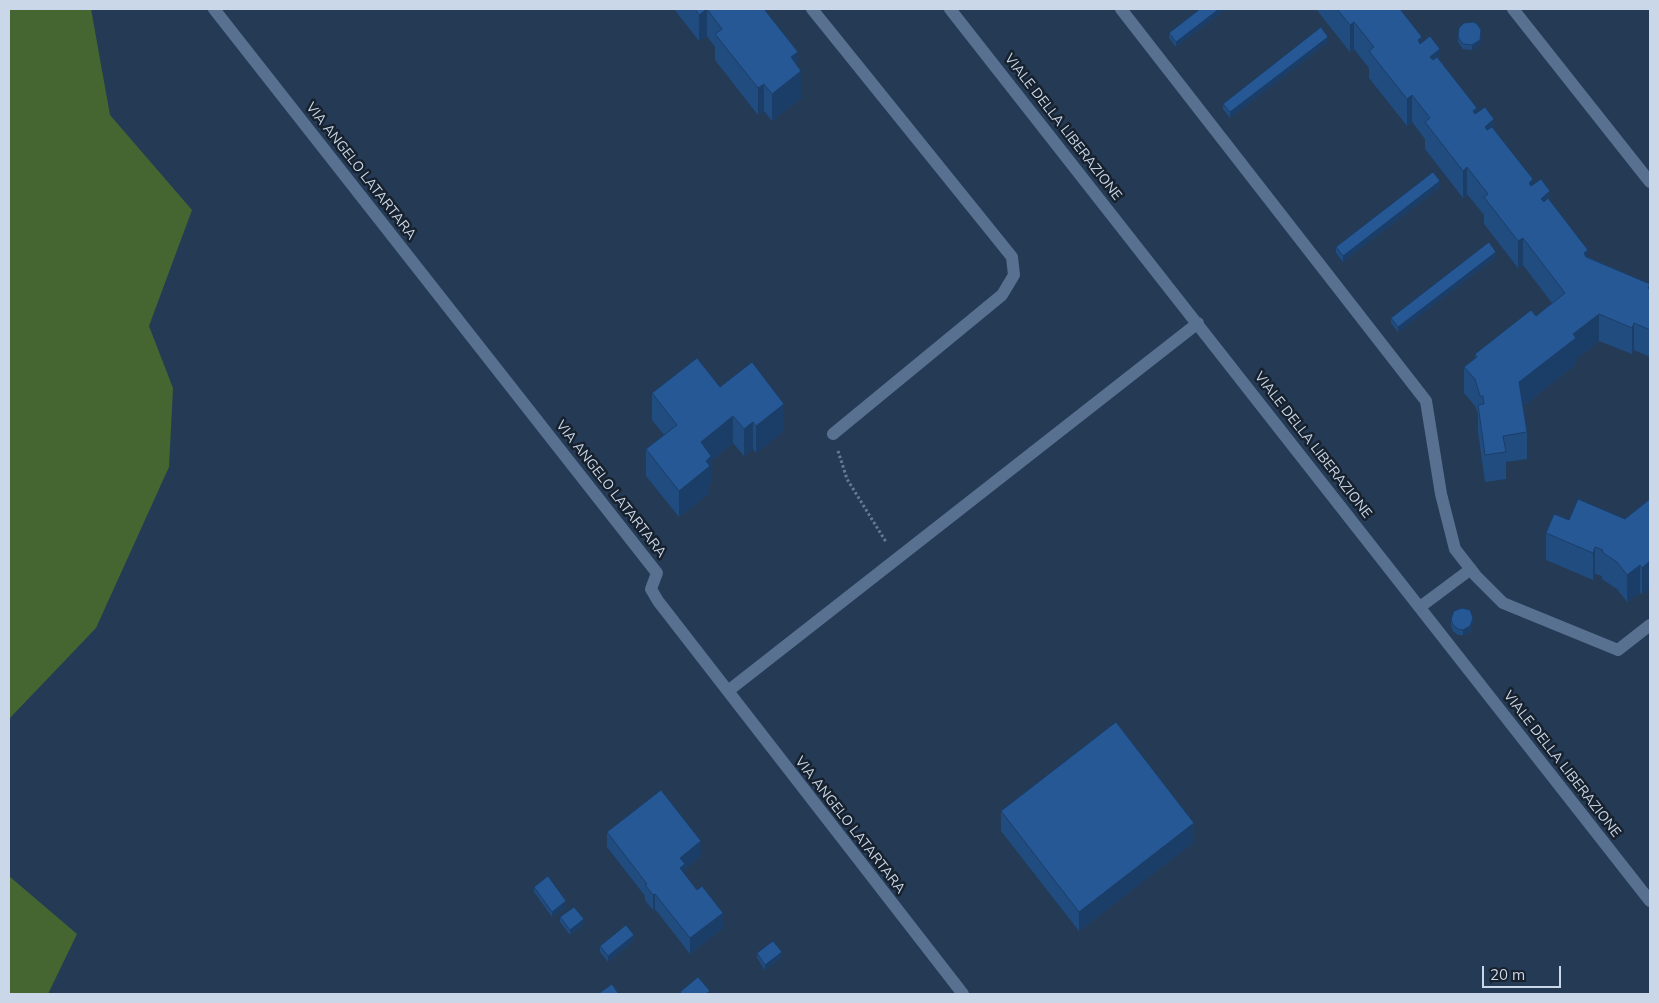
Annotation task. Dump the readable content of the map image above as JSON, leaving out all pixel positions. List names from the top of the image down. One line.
{"streets":{"street":["VIALE DELLA LIBERAZIONE","VIA ANGELO LATARTARA"]},"scale_bar":"20 m"}
